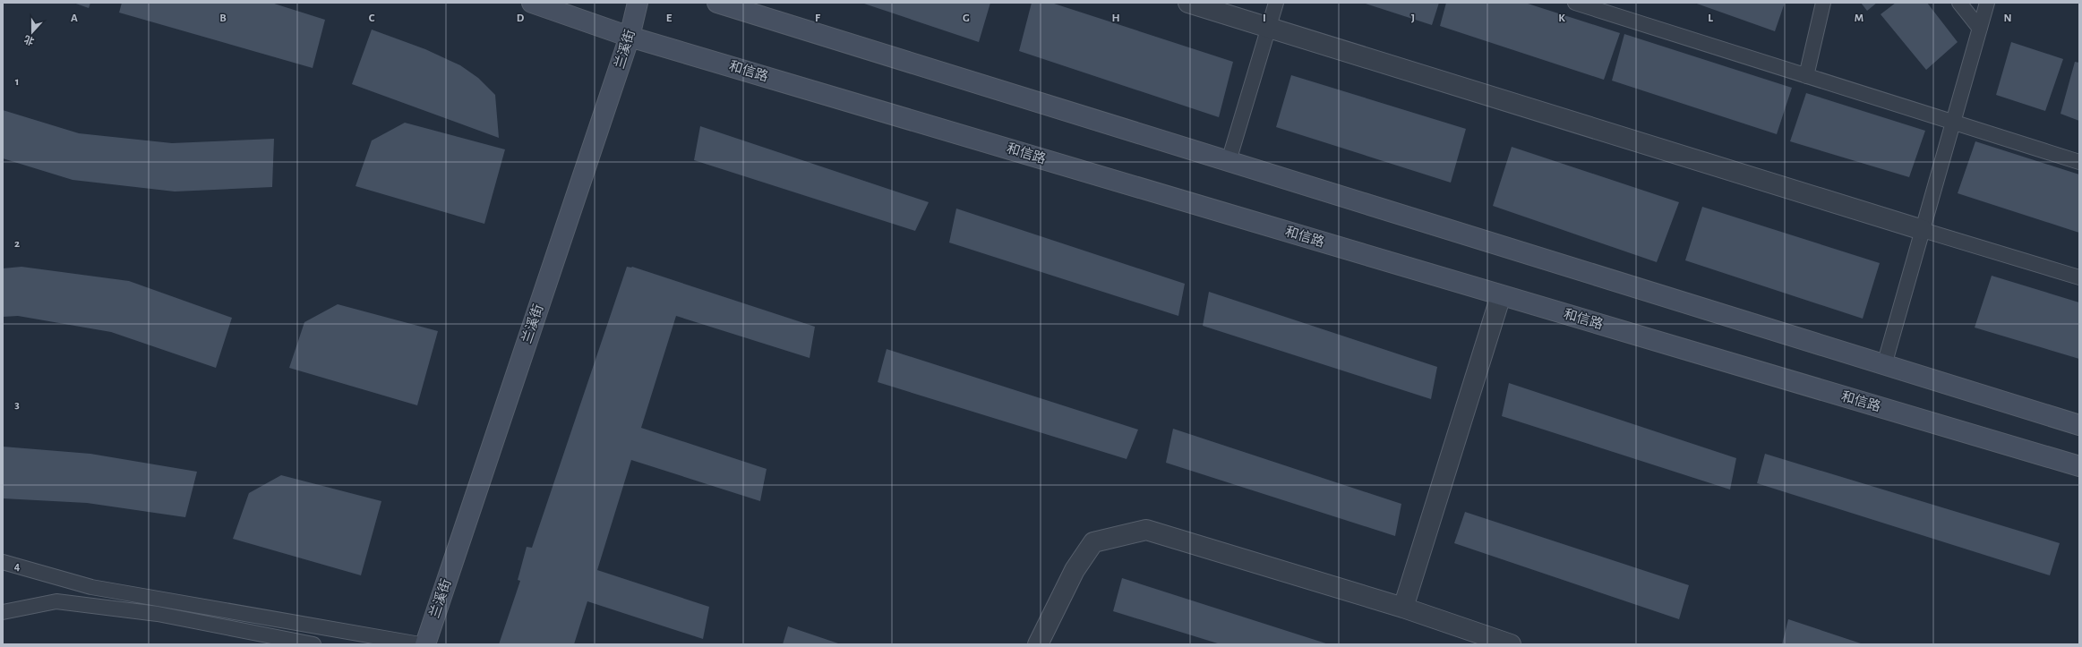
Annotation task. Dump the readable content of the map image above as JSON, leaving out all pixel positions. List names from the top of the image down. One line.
{"streets":{"street":["兰溪街","和信路"]},"crossings":[["兰溪街","和信路"]],"north":"bottom","grid":{"columns":["A","B","C","D","E","F","G","H","I","J","K","L","M","N"],"rows":["1","2","3","4"]}}
